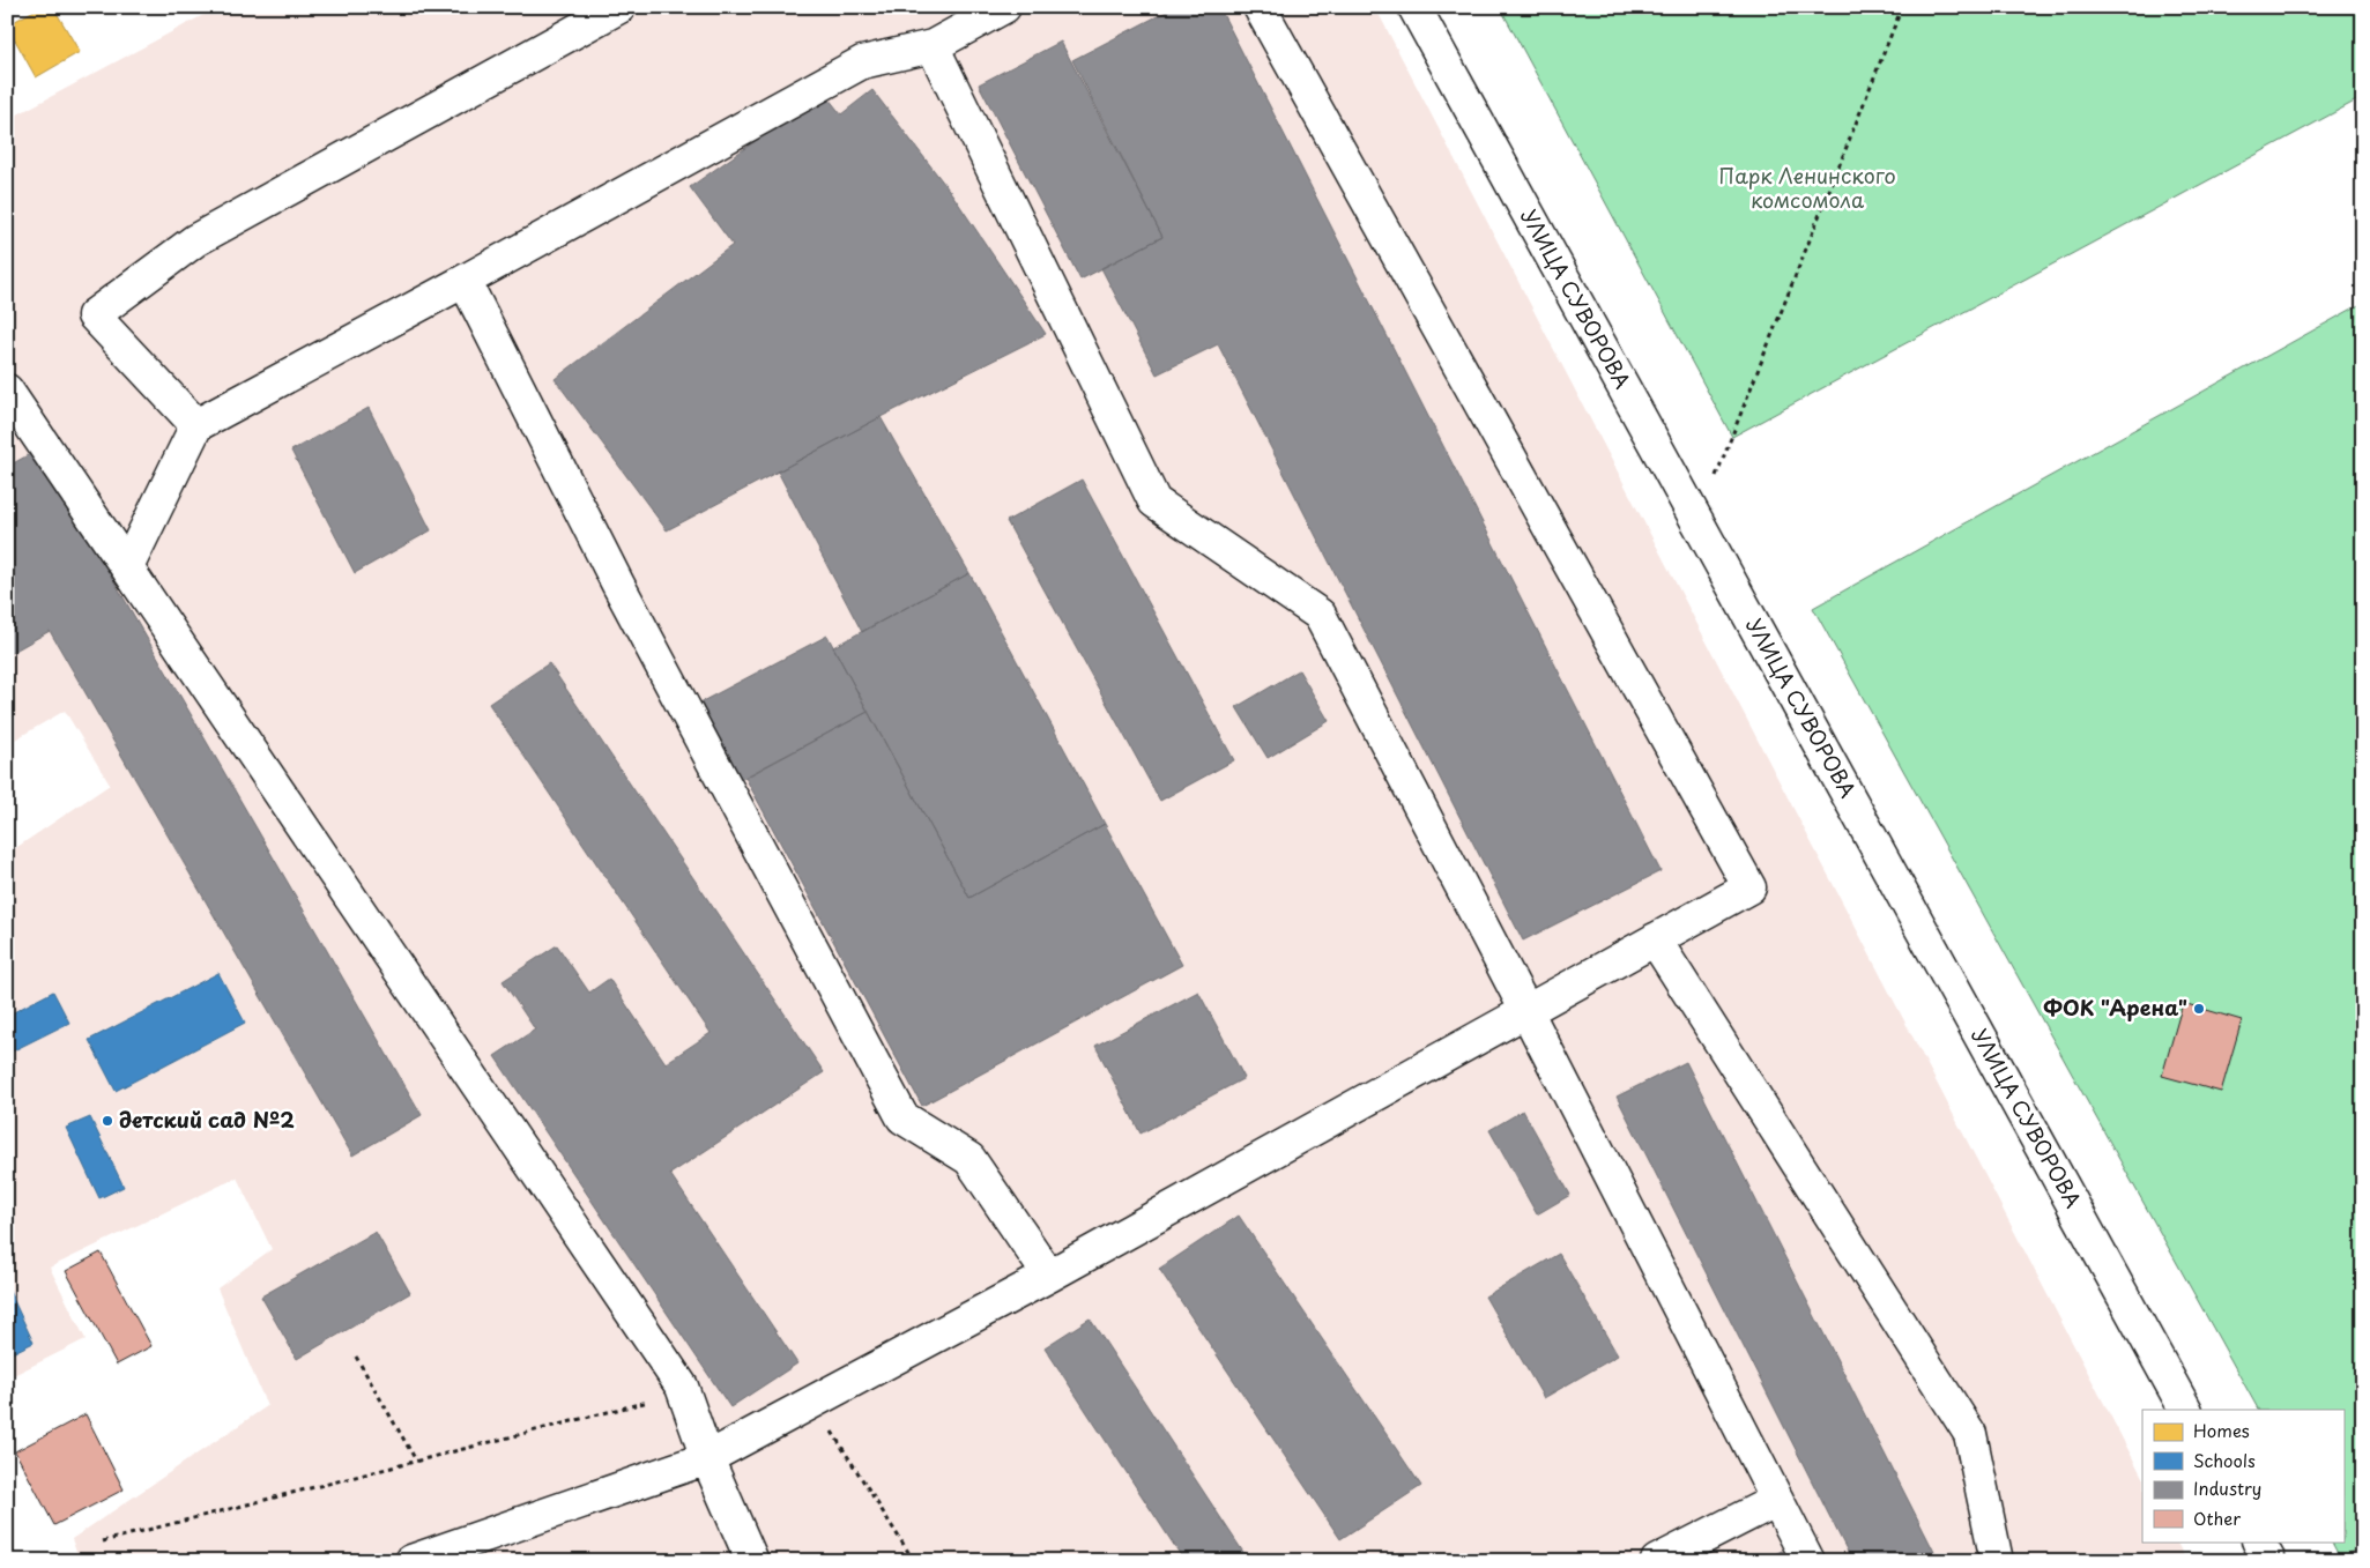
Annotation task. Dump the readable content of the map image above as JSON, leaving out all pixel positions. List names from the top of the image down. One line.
{"streets":{"street":["УЛИЦА СУВОРОВА"]},"parks":["Парк Ленинского комсомола"],"places":["ФОК \"Арена\"","детский сад №2"],"legend":["Homes","Schools","Industry","Other"]}
